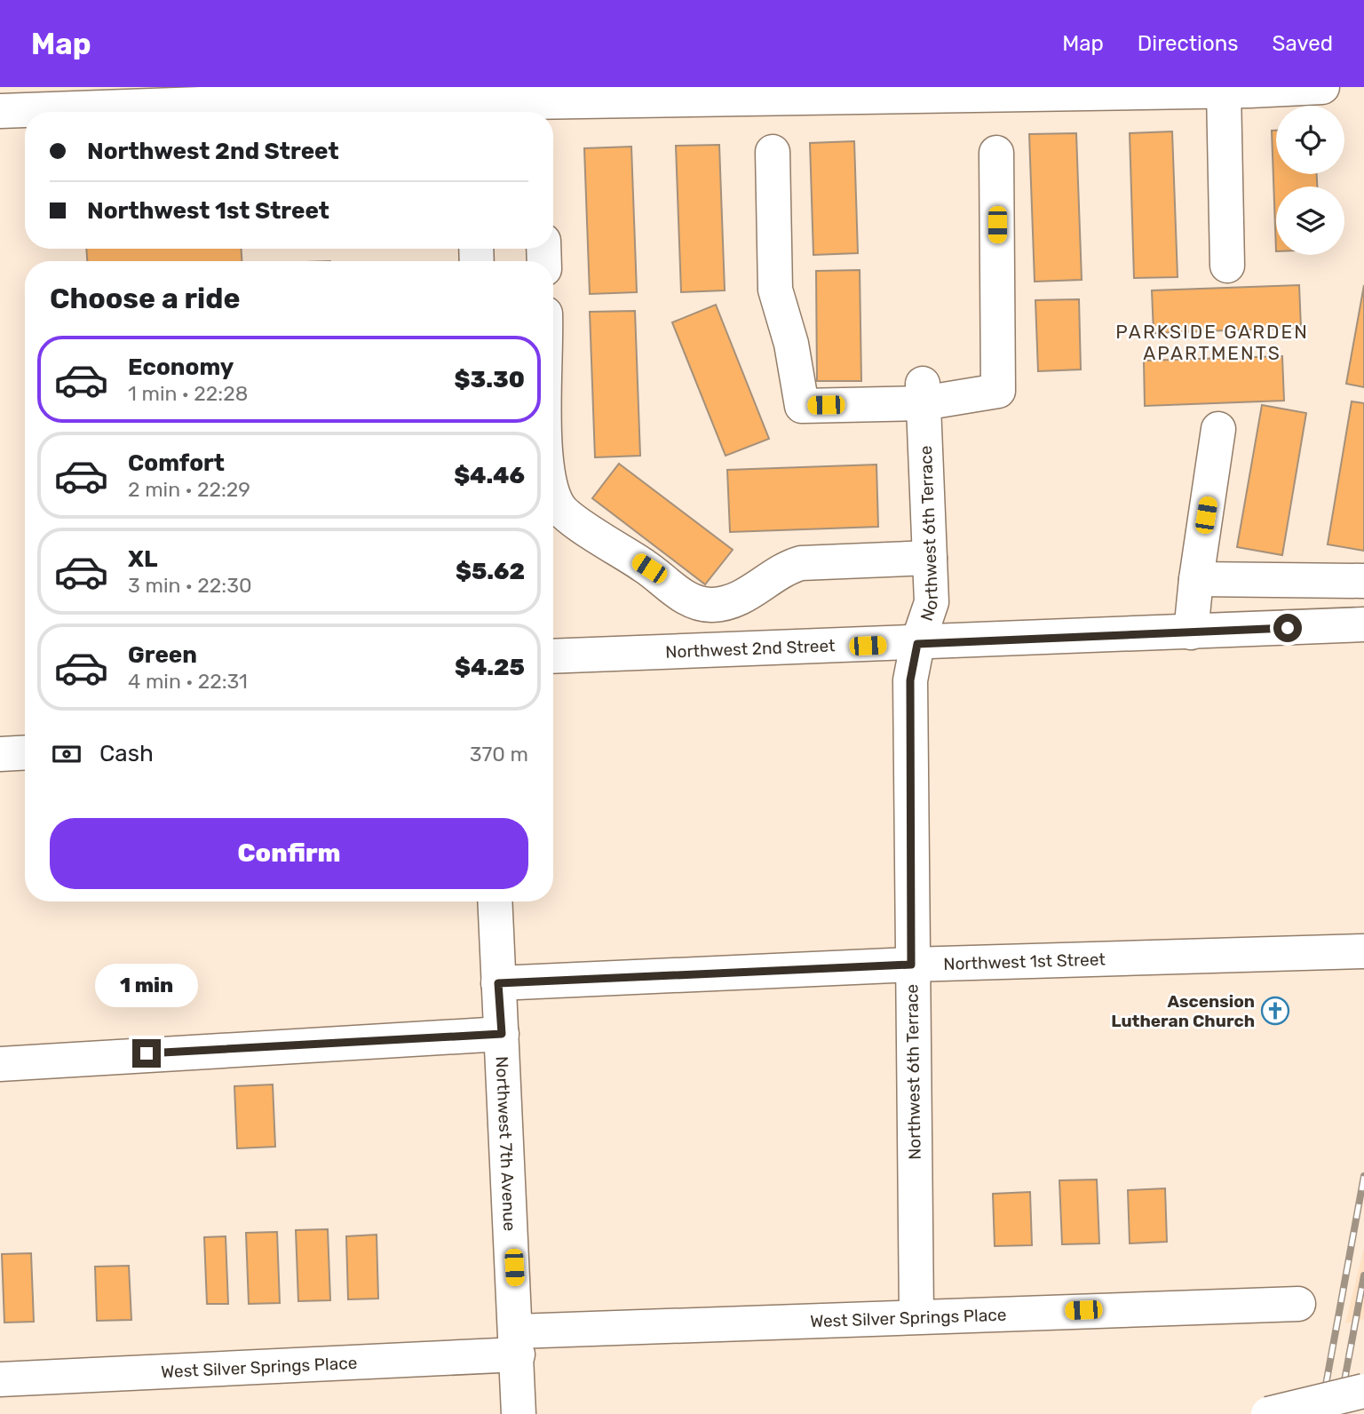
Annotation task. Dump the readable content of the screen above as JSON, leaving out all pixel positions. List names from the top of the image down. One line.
{"streets":{"street":["Northwest 6th Terrace","Northwest 2nd Street","Northwest 1st Street","Northwest 7th Avenue","West Silver Springs Place"]},"crossings":[["Northwest 6th Terrace","Northwest 2nd Street"],["Northwest 6th Terrace","Northwest 1st Street"],["Northwest 6th Terrace","West Silver Springs Place"],["Northwest 1st Street","Northwest 7th Avenue"],["Northwest 7th Avenue","West Silver Springs Place"]],"districts":["PARKSIDE GARDEN APARTMENTS"],"places":{"church":["Ascension Lutheran Church"]},"page":{"header":"Map","nav":["Map","Directions","Saved"],"banner":["Northwest 2nd Street","Northwest 1st Street"],"heading":"Choose a ride","list":[{"name":"Economy","note":"1 min · 22:28","value":"$3.30"},{"name":"Comfort","note":"2 min · 22:29","value":"$4.46"},{"name":"XL","note":"3 min · 22:30","value":"$5.62"},{"name":"Green","note":"4 min · 22:31","value":"$4.25"}],"pay":["Cash","370 m"],"buttons":"Confirm","bubble":"1 min"}}
